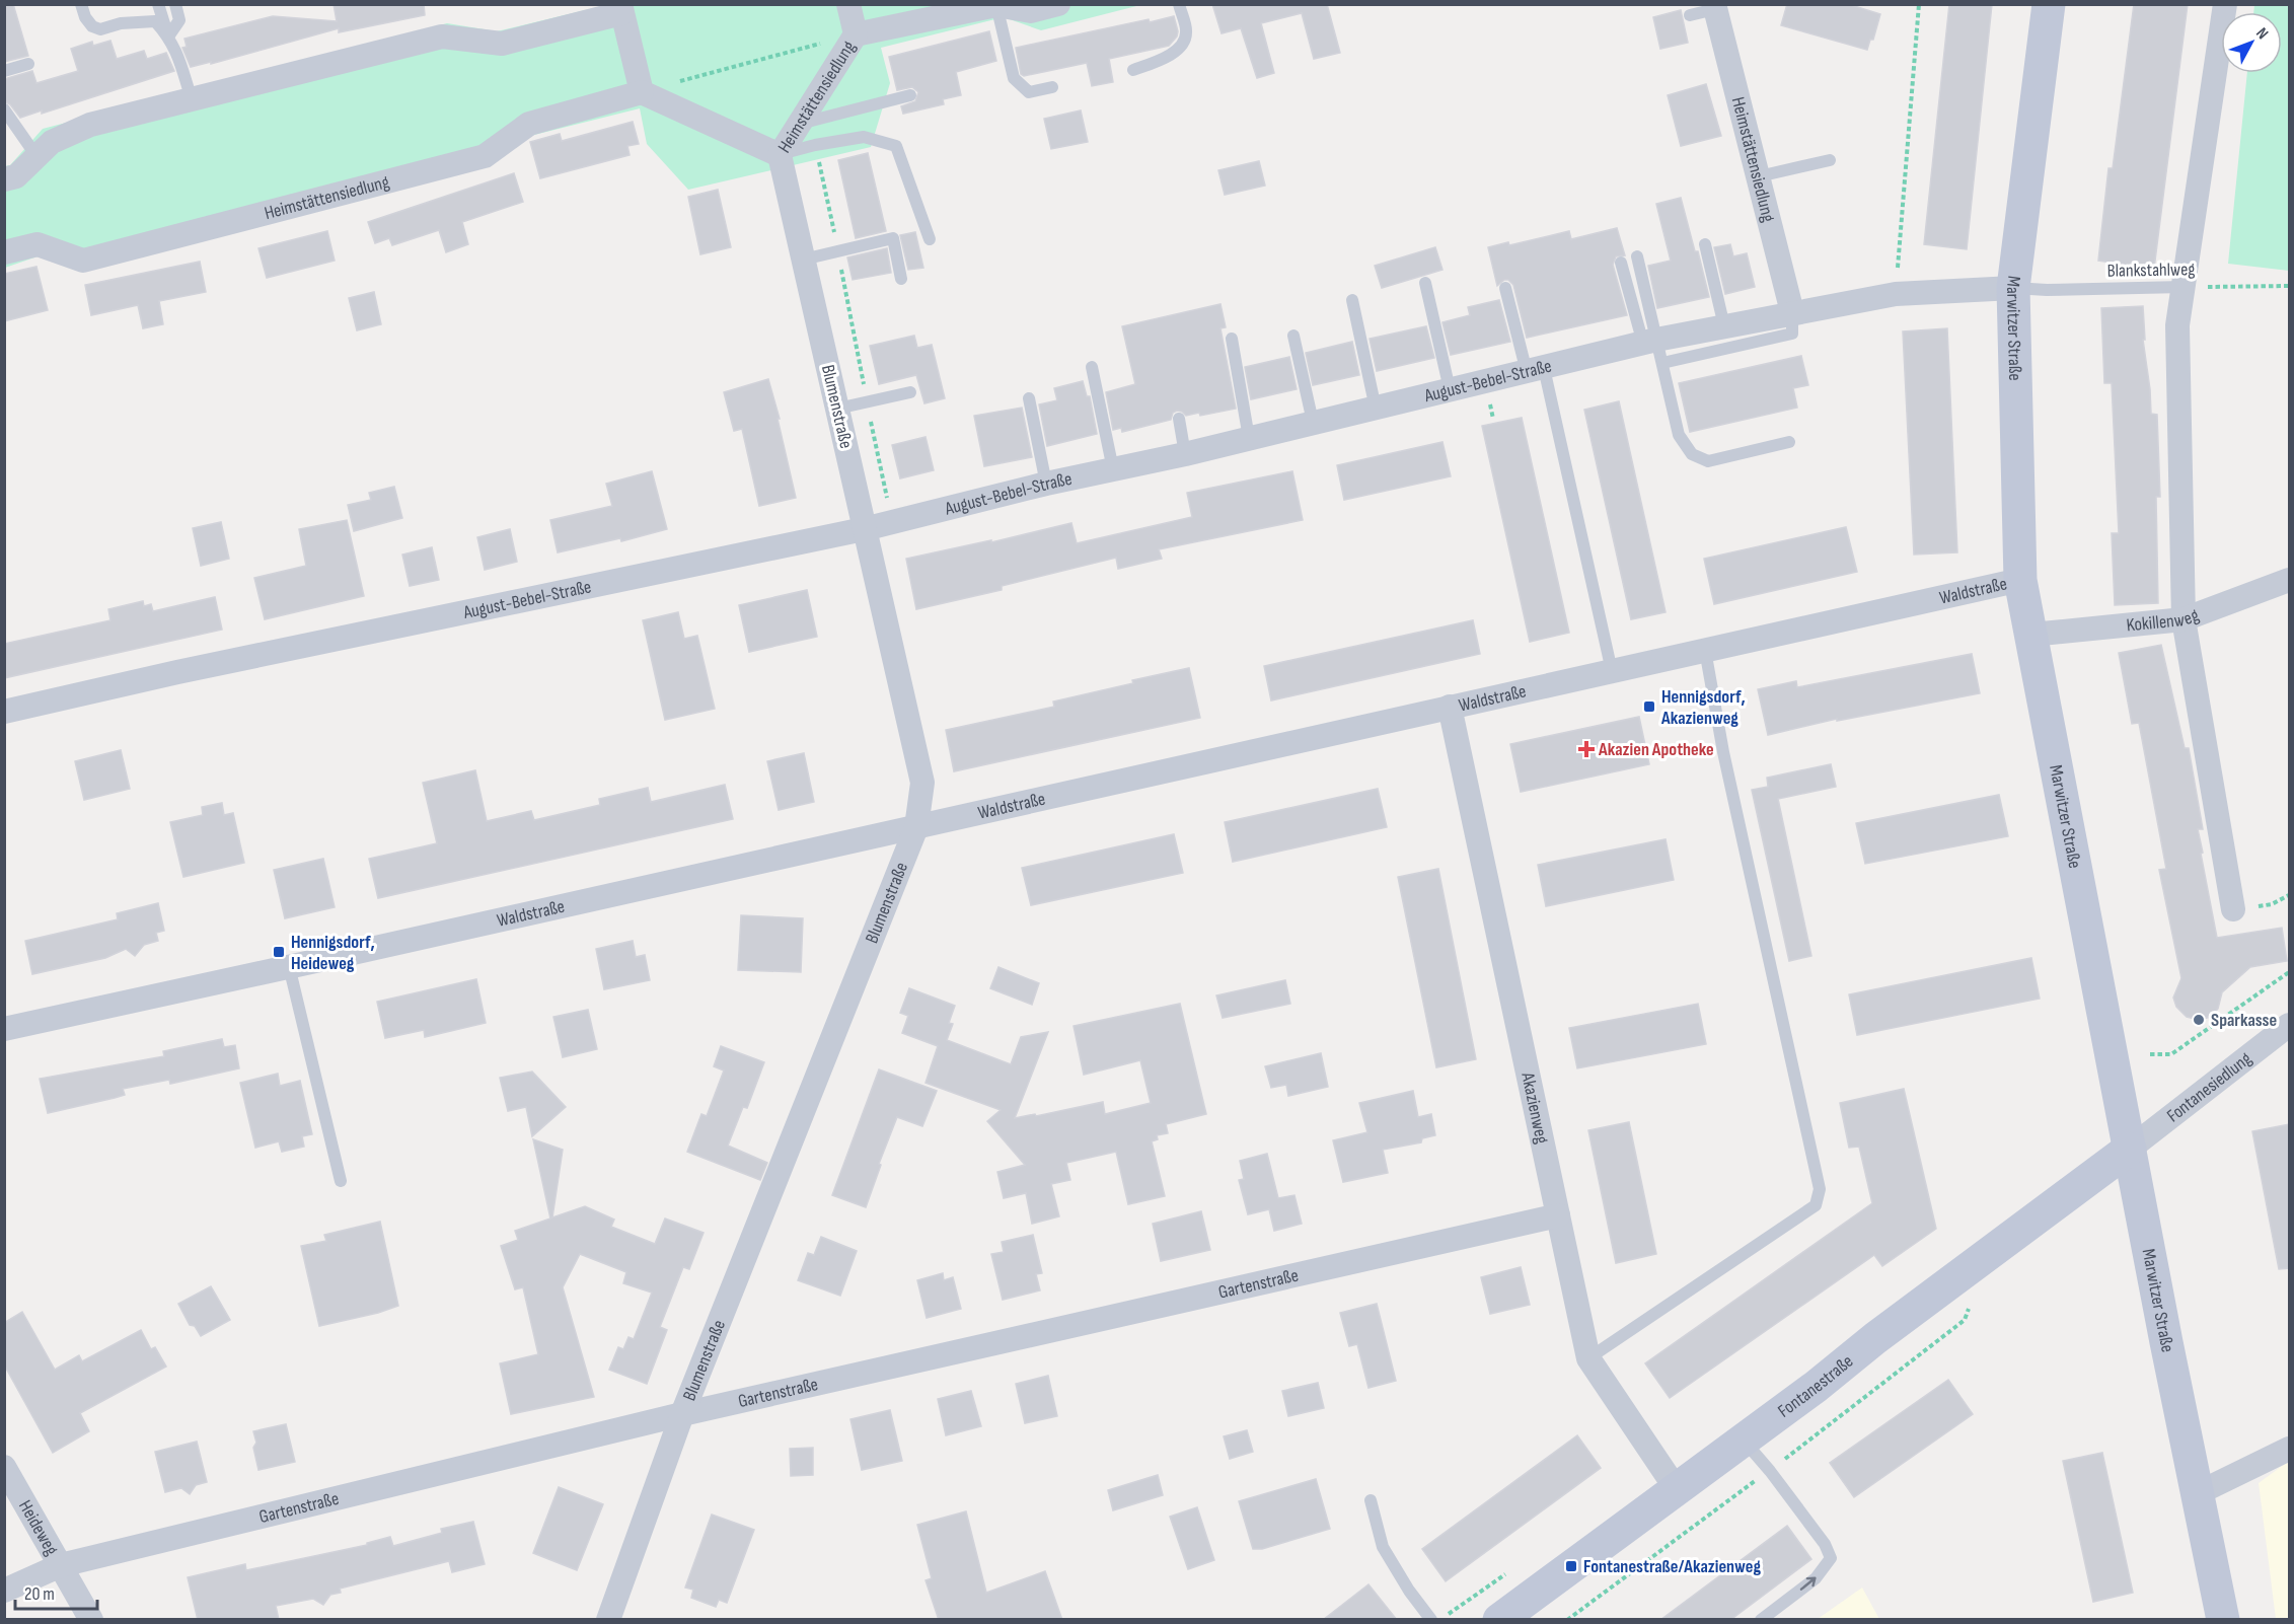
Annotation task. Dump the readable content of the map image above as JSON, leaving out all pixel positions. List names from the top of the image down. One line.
{"streets":{"main road":["Marwitzer Straße","Fontanestraße"],"street":["Heimstättensiedlung","August-Bebel-Straße","Blumenstraße","Waldstraße","Kokillenweg","Fontanesiedlung","Akazienweg","Gartenstraße","Heideweg"],"lane":["Blankstahlweg"]},"crossings":[["Heimstättensiedlung","August-Bebel-Straße"],["Heimstättensiedlung","Blumenstraße"],["Blankstahlweg","Marwitzer Straße"],["Blankstahlweg","August-Bebel-Straße"],["Marwitzer Straße","August-Bebel-Straße"],["Marwitzer Straße","Waldstraße"],["Marwitzer Straße","Kokillenweg"],["Marwitzer Straße","Fontanesiedlung"],["Marwitzer Straße","Fontanestraße"],["August-Bebel-Straße","Blumenstraße"],["Blumenstraße","Waldstraße"],["Blumenstraße","Gartenstraße"],["Waldstraße","Akazienweg"],["Fontanesiedlung","Fontanestraße"],["Akazienweg","Gartenstraße"],["Akazienweg","Fontanestraße"],["Gartenstraße","Heideweg"]],"places":{"transit":["Hennigsdorf, Akazienweg","Hennigsdorf, Heideweg","Fontanestraße/Akazienweg"],"health":["Akazien Apotheke"],"other":["Sparkasse"]},"scale_bar":"20 m","north":"top right"}
